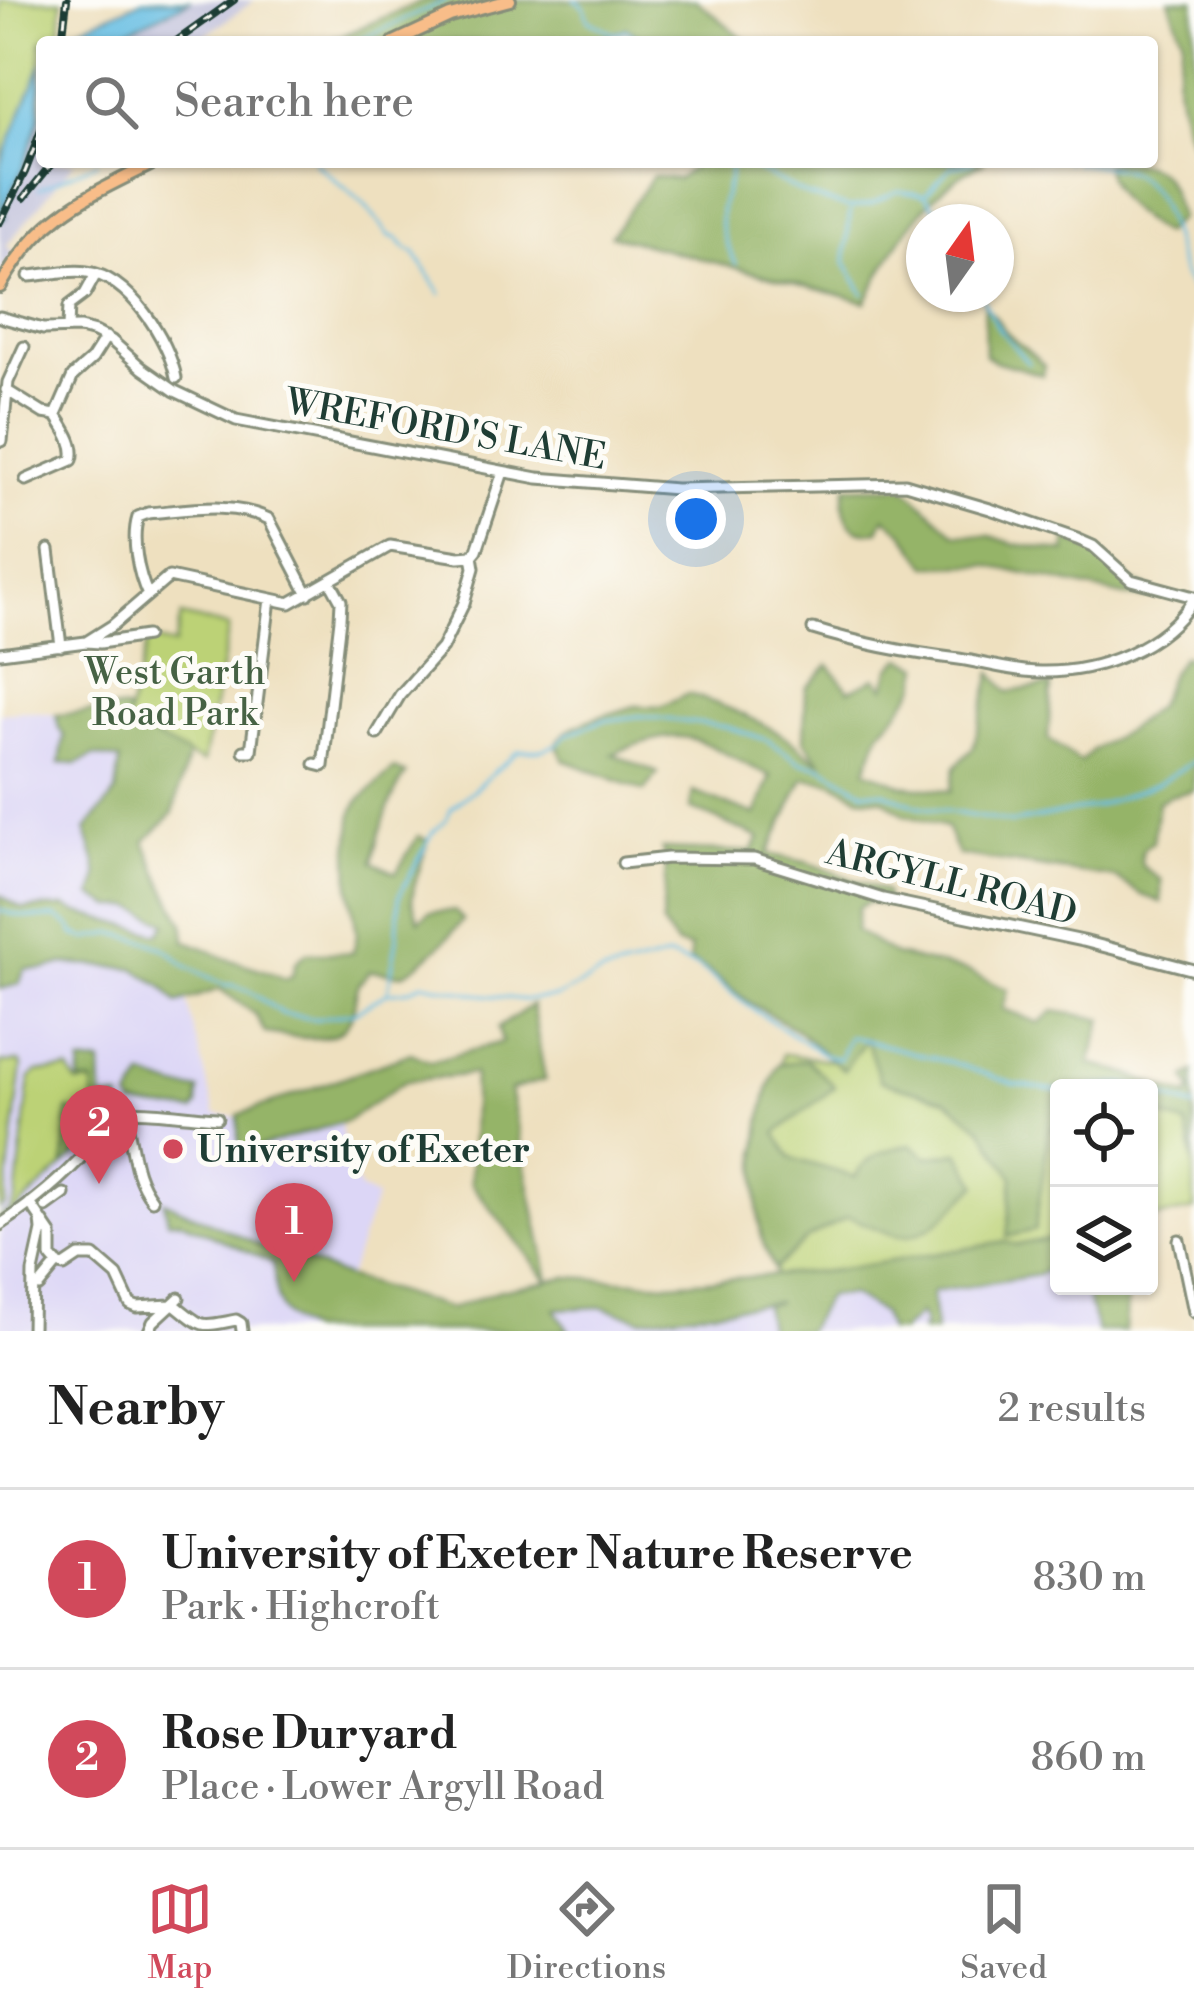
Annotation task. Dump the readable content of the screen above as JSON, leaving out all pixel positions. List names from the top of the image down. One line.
{"streets":{"street":["WREFORD'S LANE","ARGYLL ROAD"]},"parks":["West Garth Road Park"],"places":["University of Exeter"],"north":"top","page":{"search":"Search here","pins":["2","1"],"heading":["Nearby","2 results"],"list":[{"mark":"1","name":"University of Exeter Nature Reserve","note":"Park · Highcroft","value":"830 m"},{"mark":"2","name":"Rose Duryard","note":"Place · Lower Argyll Road","value":"860 m"}],"nav":["Map","Directions","Saved"]}}
